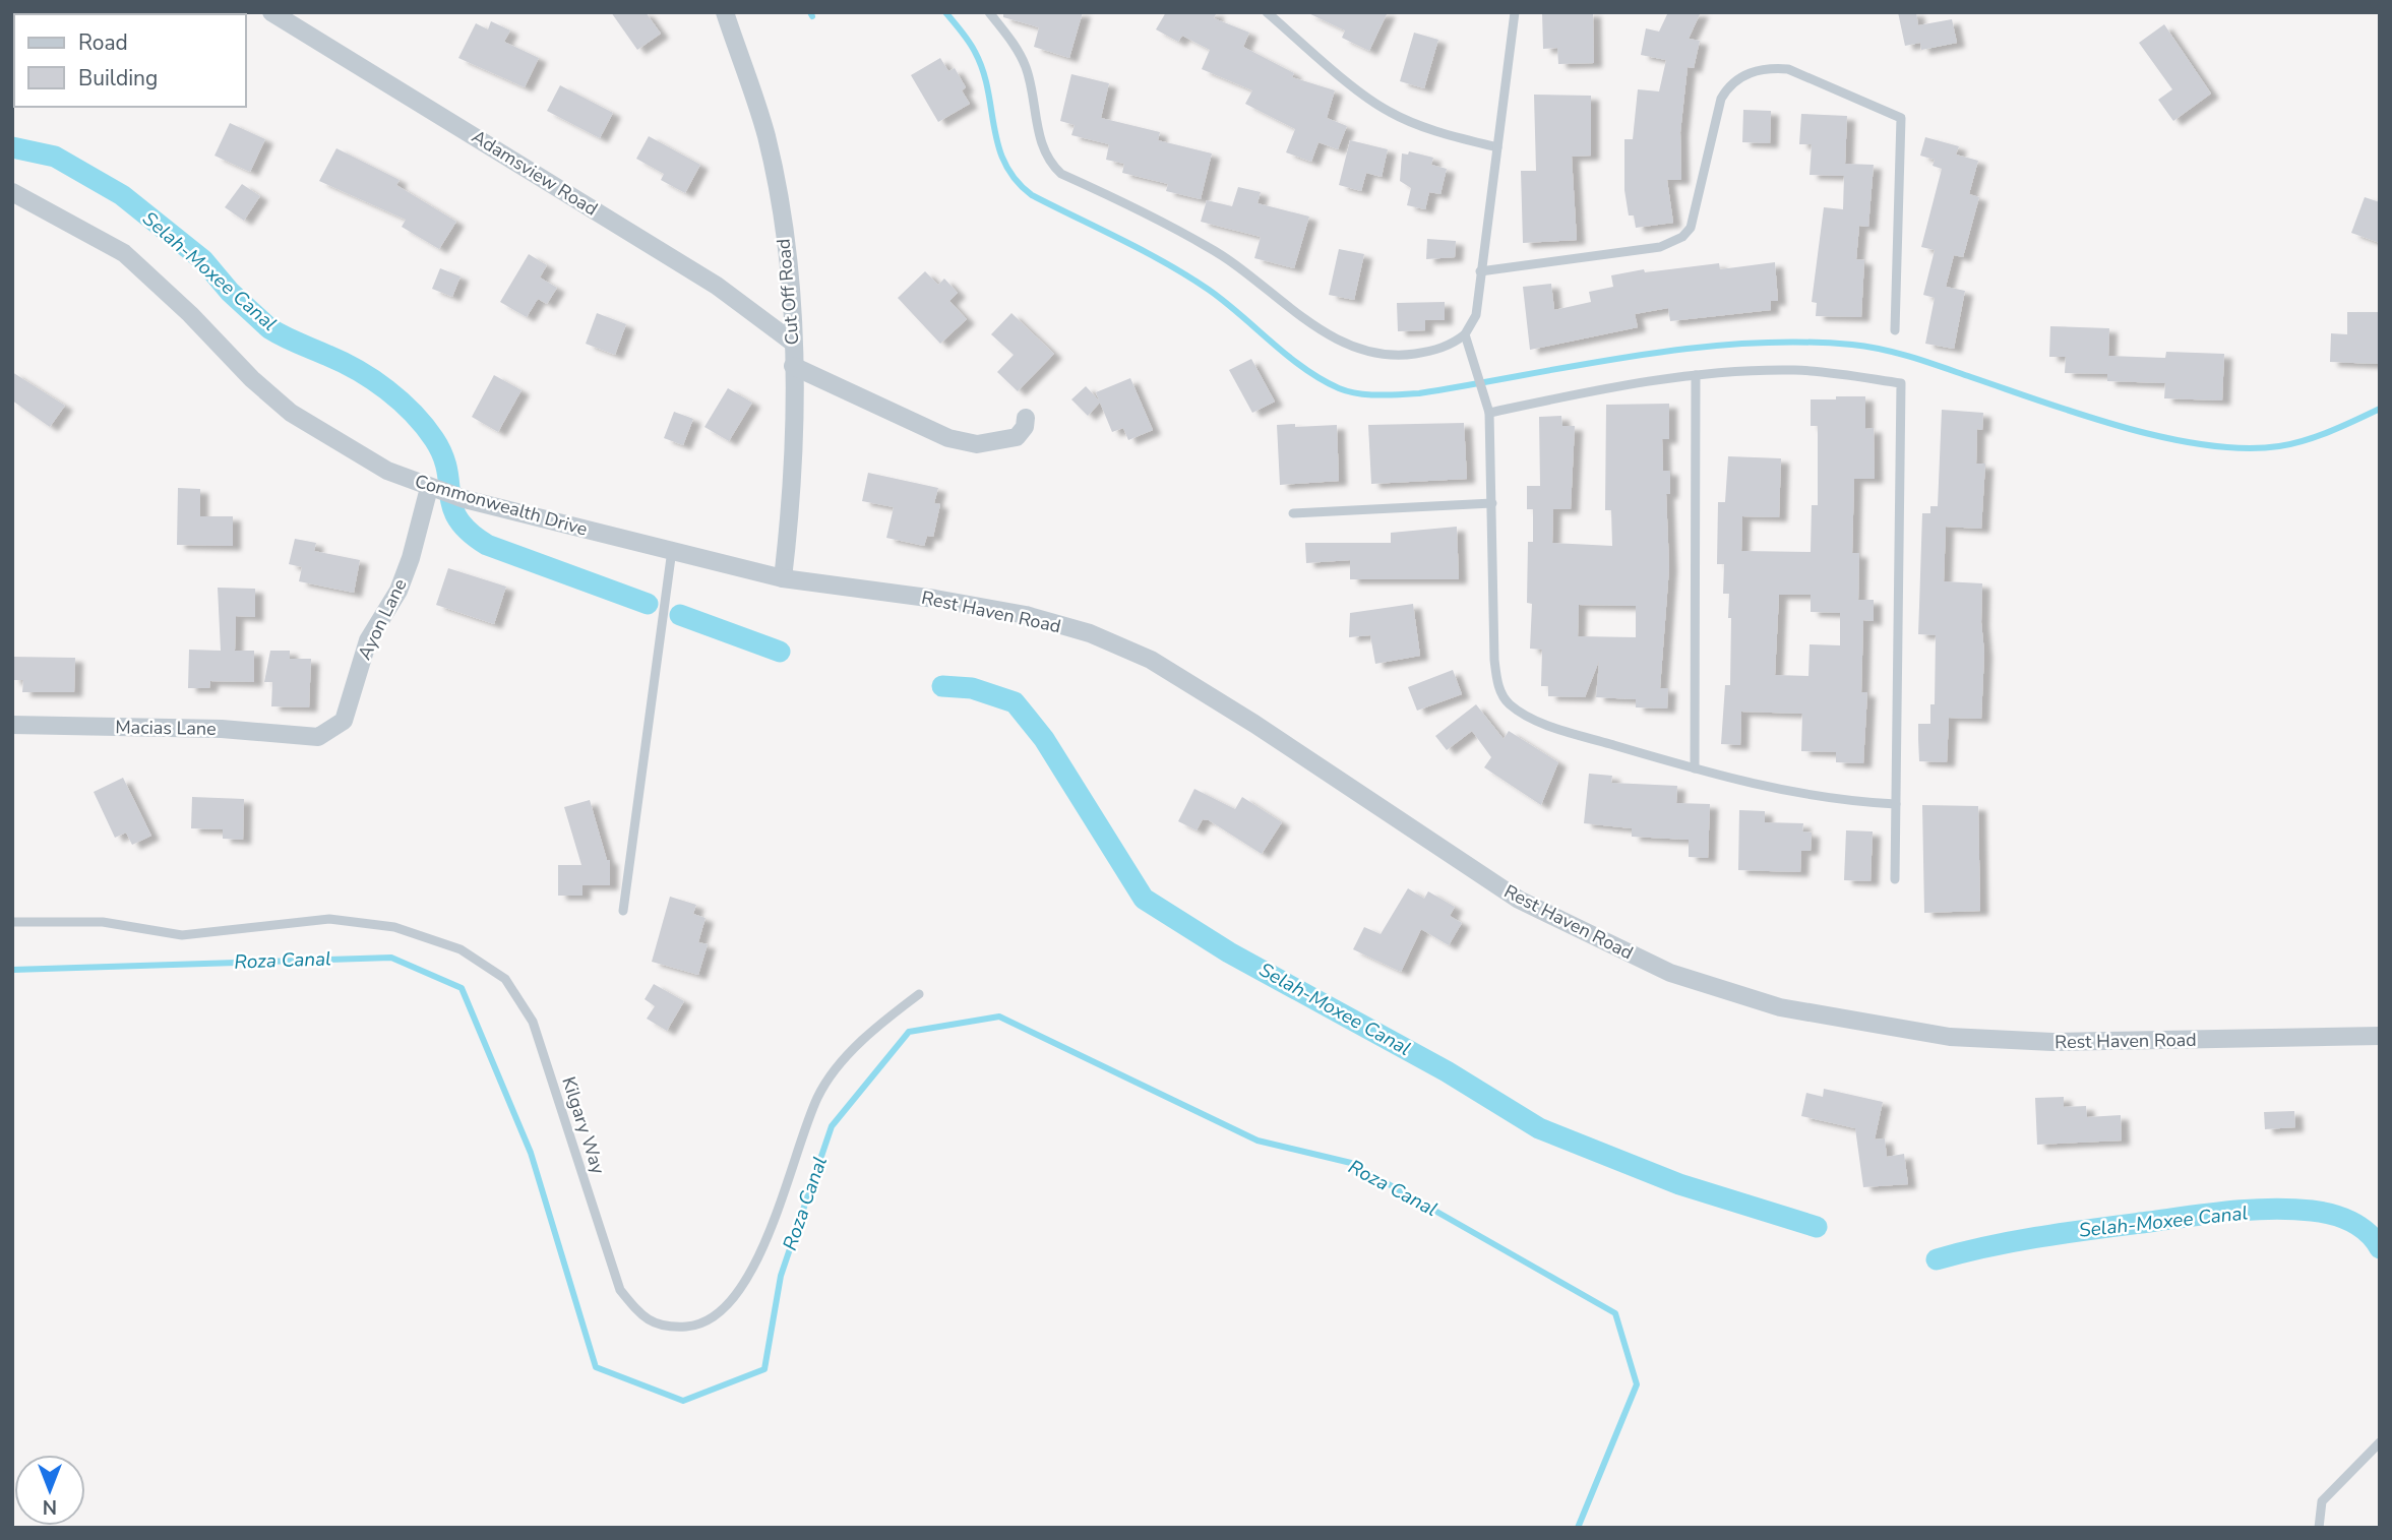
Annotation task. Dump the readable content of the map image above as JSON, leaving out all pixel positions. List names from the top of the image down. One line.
{"streets":{"street":["Adamsview Road","Cut Off Road","Commonwealth Drive","Rest Haven Road","Ayon Lane","Macias Lane"],"lane":["Kilgary Way"]},"crossings":[["Adamsview Road","Cut Off Road"],["Cut Off Road","Commonwealth Drive"],["Cut Off Road","Rest Haven Road"],["Commonwealth Drive","Rest Haven Road"],["Commonwealth Drive","Ayon Lane"],["Ayon Lane","Macias Lane"]],"water":["Selah-Moxee Canal","Roza Canal"],"legend":["Road","Building"],"north":"bottom"}
